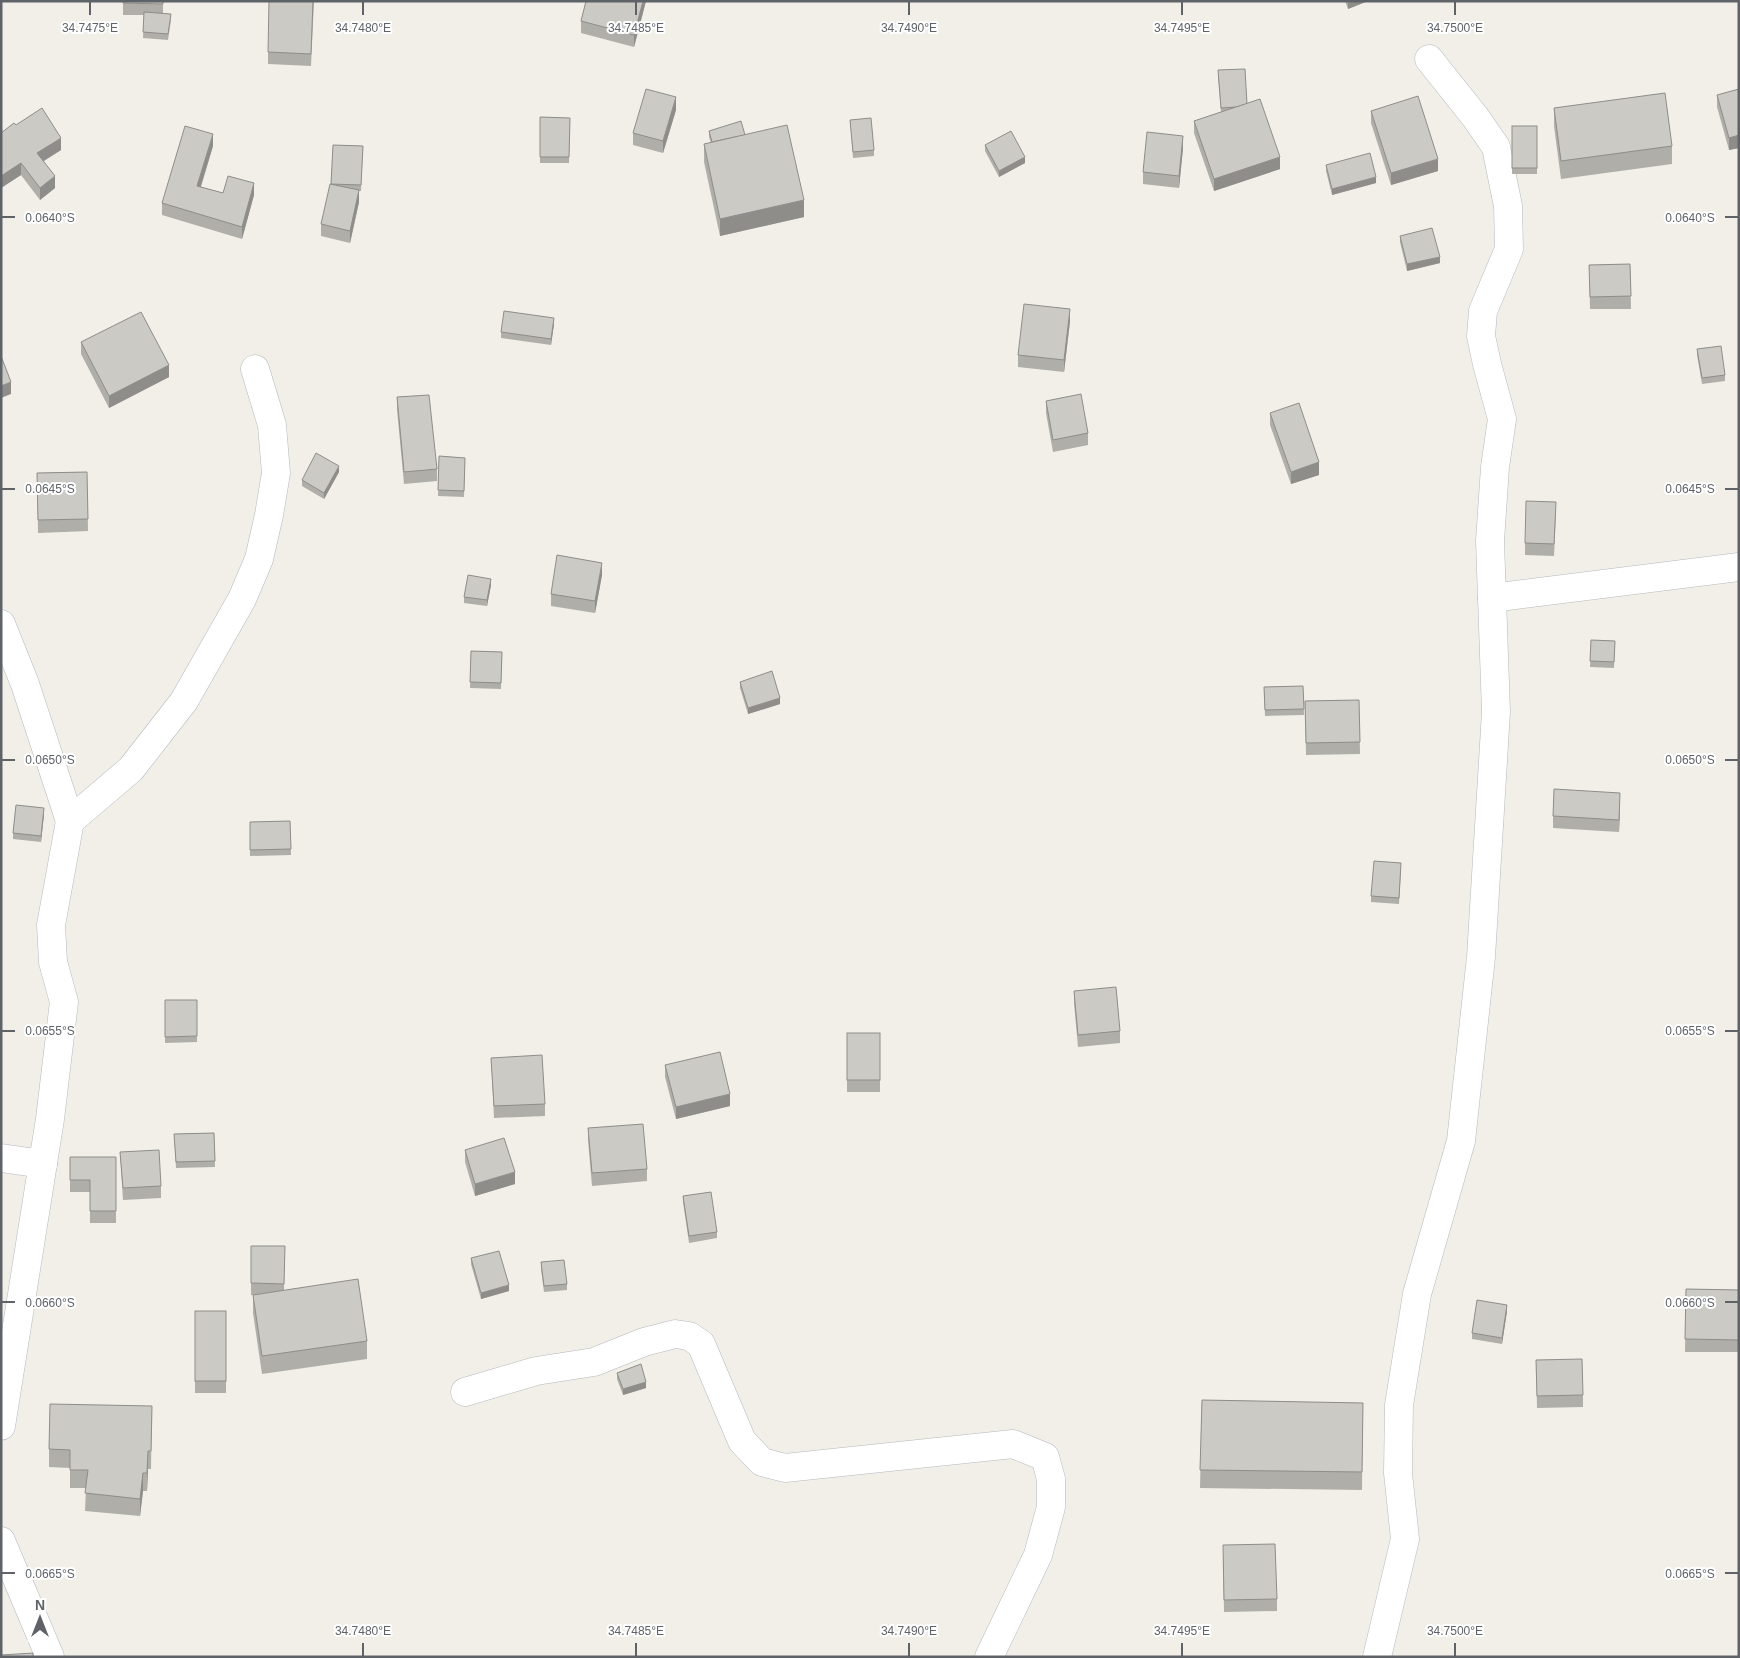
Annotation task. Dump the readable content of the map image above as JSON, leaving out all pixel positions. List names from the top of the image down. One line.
{"north":"top","coordinates":["34.7475°E","34.7480°E","34.7485°E","34.7490°E","34.7495°E","34.7500°E","0.0640°S","0.0645°S","0.0650°S","0.0655°S","0.0660°S","0.0665°S"]}
